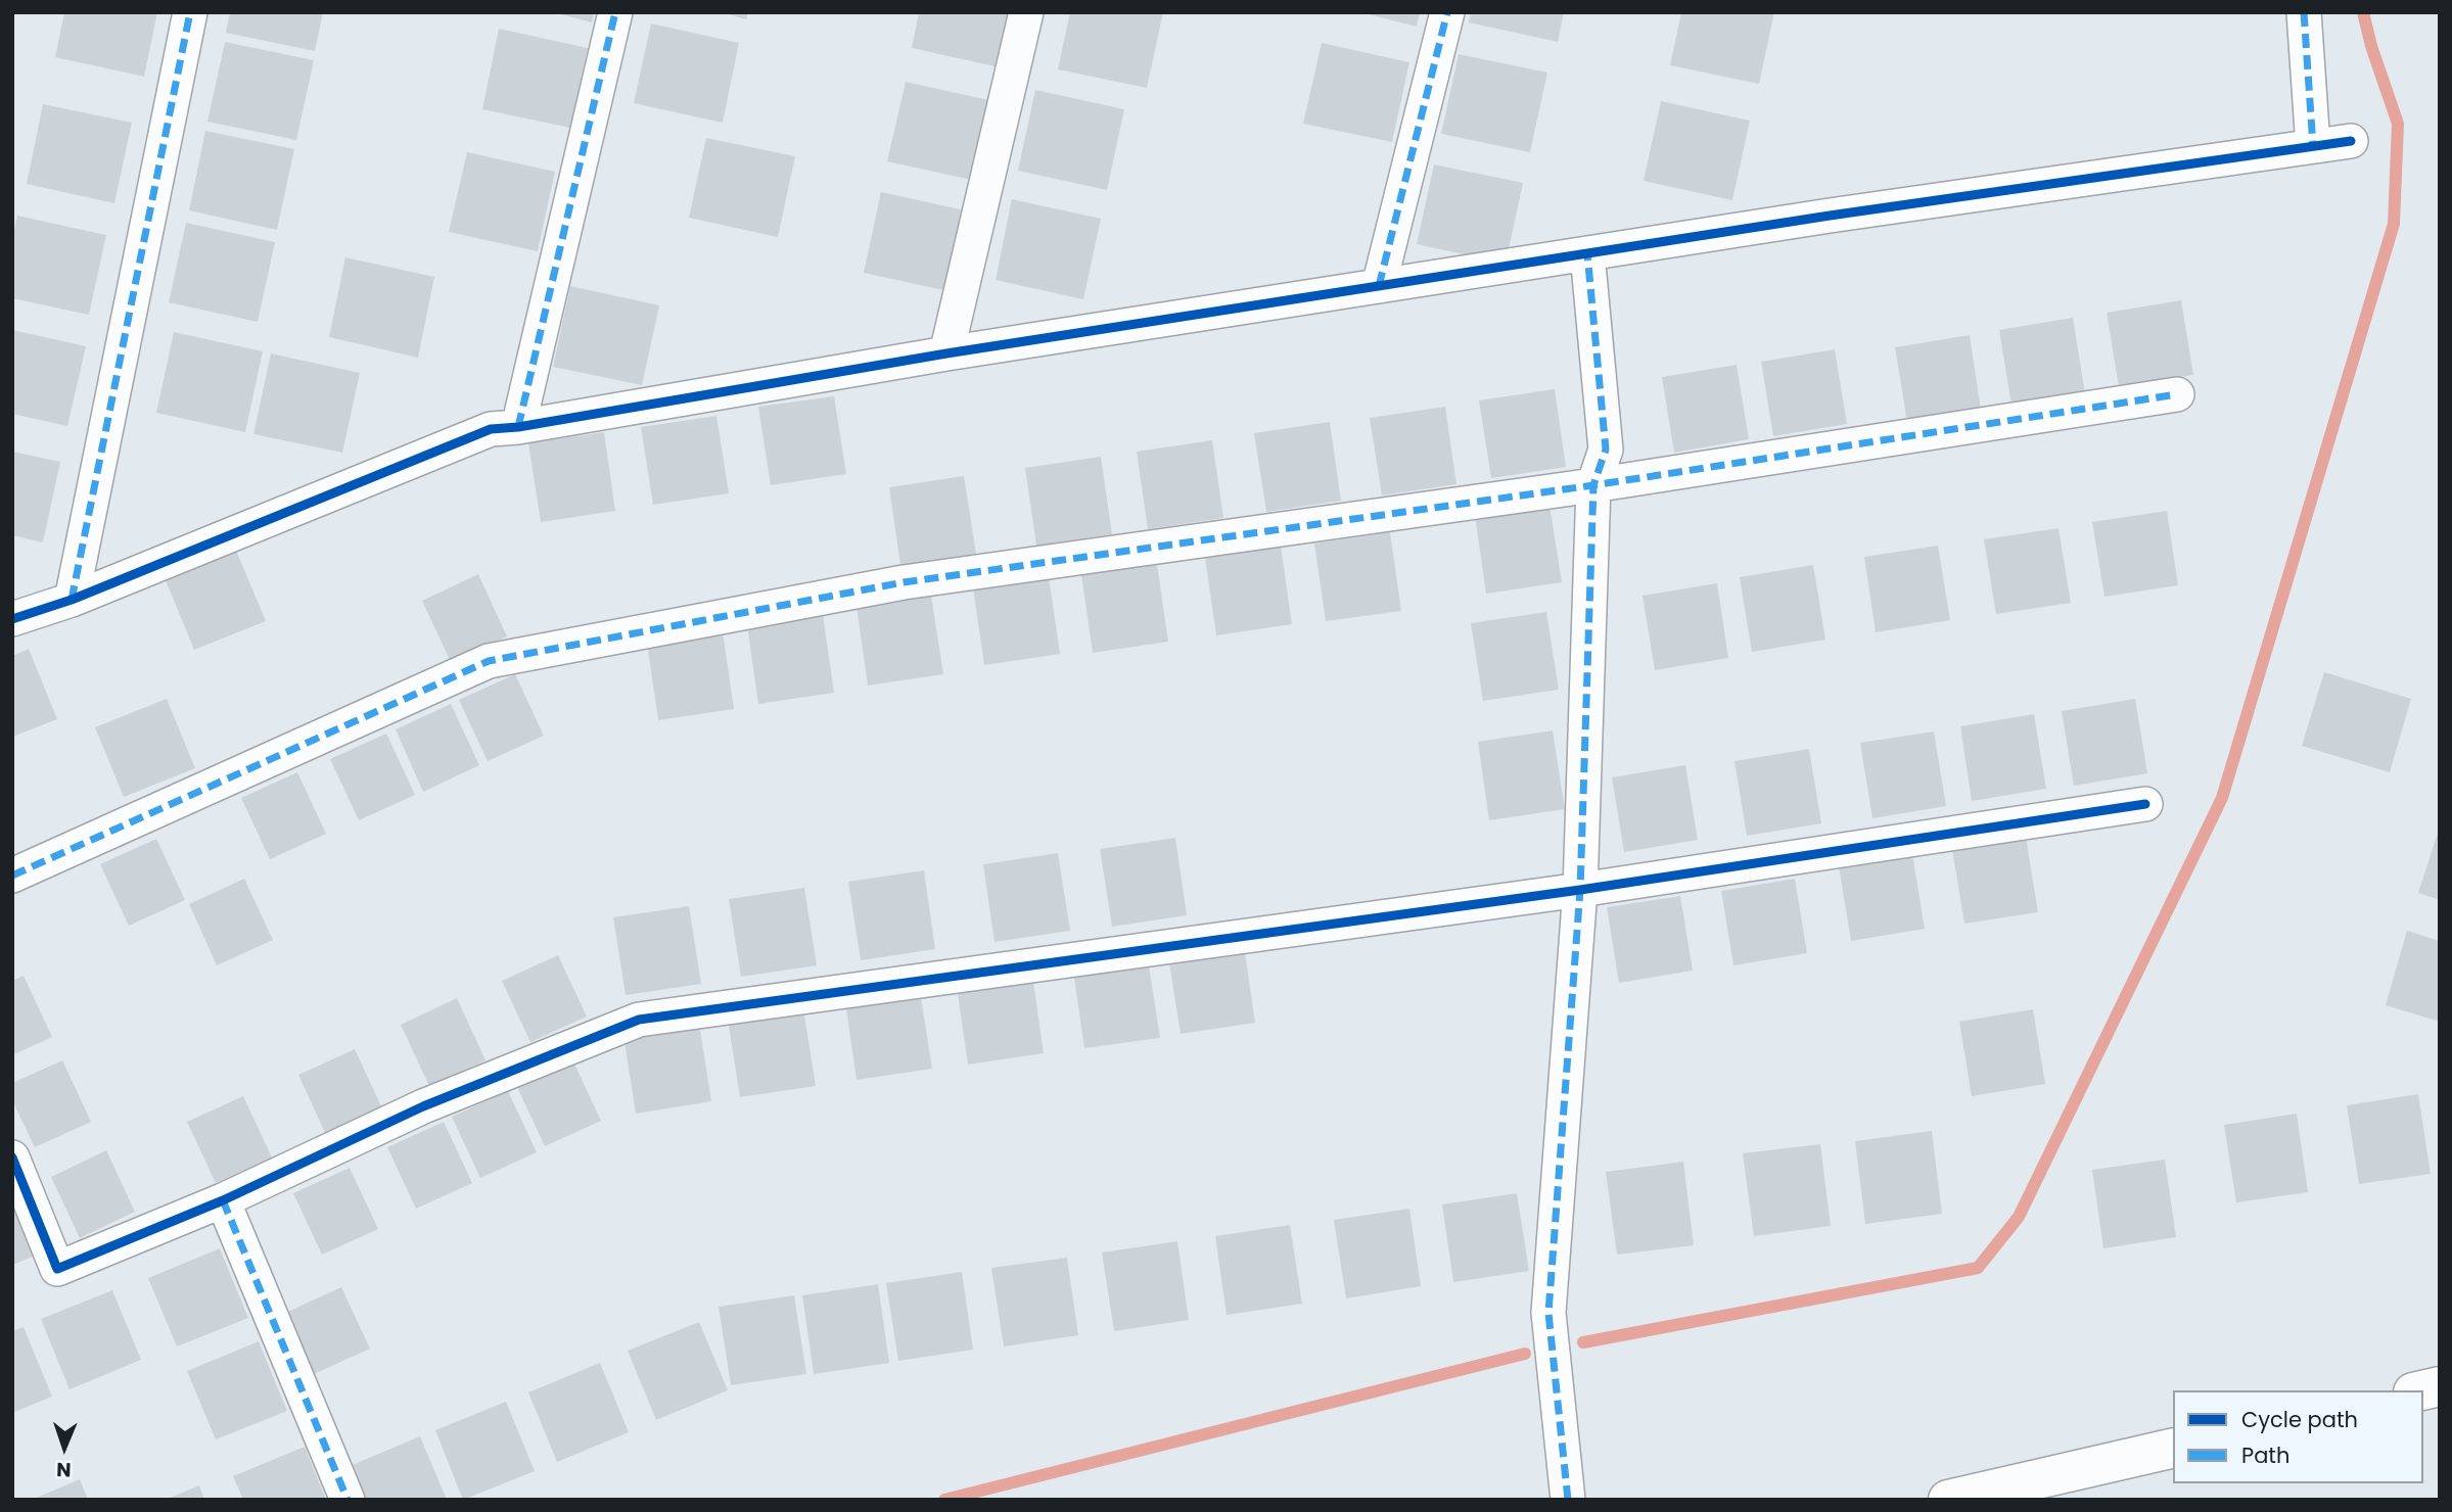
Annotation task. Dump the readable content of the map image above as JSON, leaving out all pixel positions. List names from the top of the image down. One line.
{"legend":["Cycle path","Path"],"north":"bottom"}
